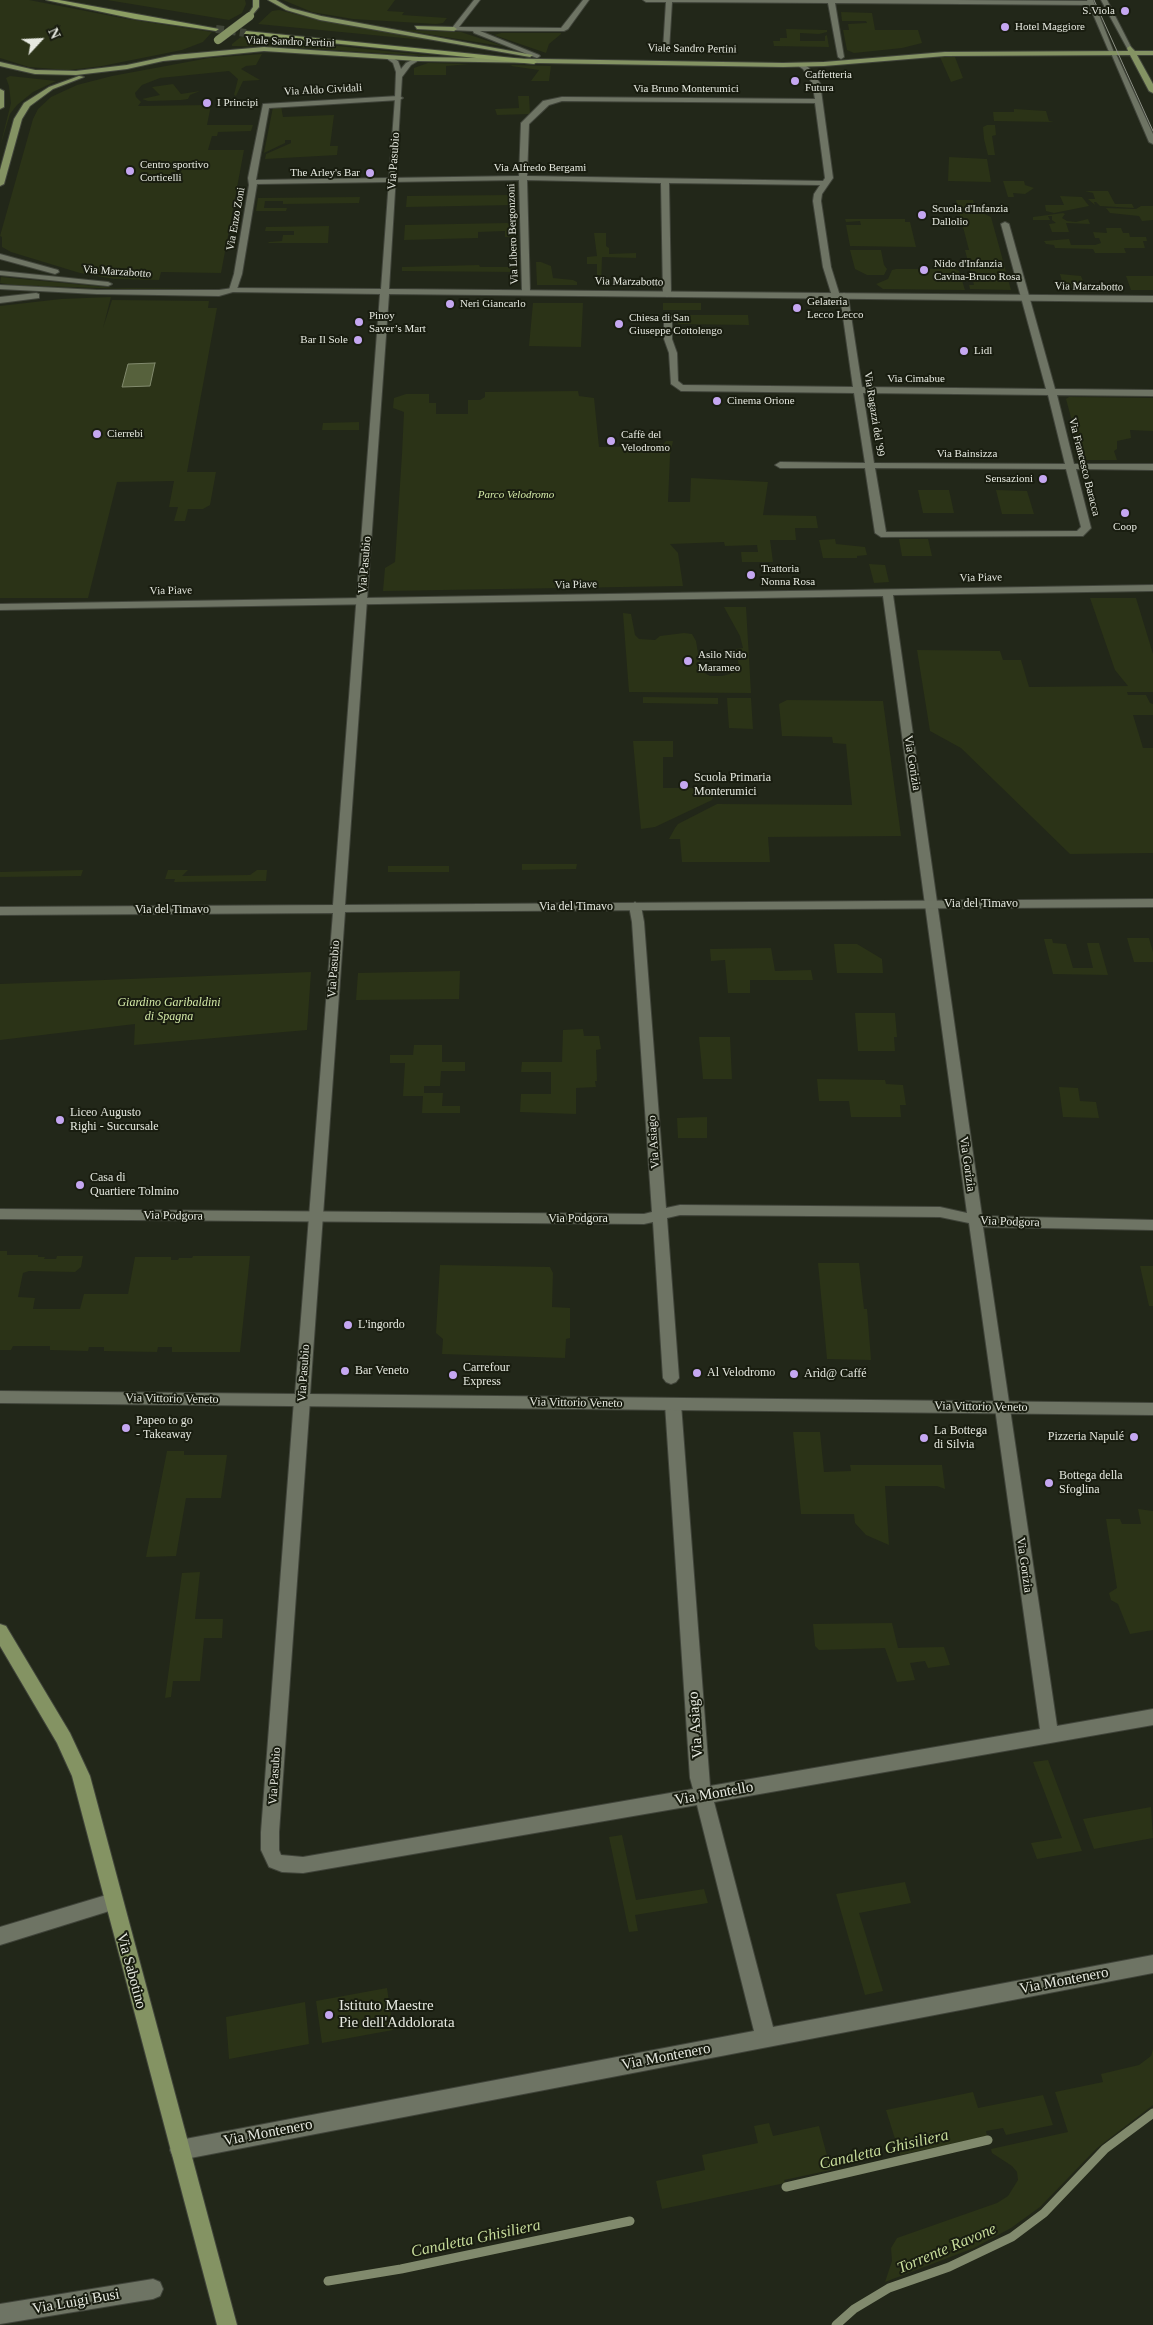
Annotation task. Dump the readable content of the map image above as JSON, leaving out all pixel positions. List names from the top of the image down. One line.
{"streets":{"highway":["Viale Sandro Pertini"],"main road":["Via Sabotino"],"street":["Via Bruno Monterumici","Via Aldo Cividali","Via Pasubio","Via Alfredo Bergami","Via Enzo Zoni","Via Libero Bergonzoni","Via Marzabotto","Via Cimabue","Via Ragazzi del '99","Via Bainsizza","Via Francesco Baracca","Via Piave","Via Gorizia","Via del Timavo","Via Asiago","Via Podgora","Via Vittorio Veneto","Via Montello","Via Montenero","Via Luigi Busi"]},"crossings":[["Via Bruno Monterumici","Via Libero Bergonzoni"],["Via Aldo Cividali","Via Pasubio"],["Via Aldo Cividali","Via Enzo Zoni"],["Via Pasubio","Via Alfredo Bergami"],["Via Pasubio","Via Marzabotto"],["Via Pasubio","Via Piave"],["Via Pasubio","Via del Timavo"],["Via Pasubio","Via Podgora"],["Via Pasubio","Via Vittorio Veneto"],["Via Pasubio","Via Montello"],["Via Alfredo Bergami","Via Enzo Zoni"],["Via Alfredo Bergami","Via Libero Bergonzoni"],["Via Enzo Zoni","Via Marzabotto"],["Via Libero Bergonzoni","Via Marzabotto"],["Via Marzabotto","Via Ragazzi del '99"],["Via Marzabotto","Via Francesco Baracca"],["Via Cimabue","Via Ragazzi del '99"],["Via Cimabue","Via Francesco Baracca"],["Via Ragazzi del '99","Via Bainsizza"],["Via Ragazzi del '99","Via Francesco Baracca"],["Via Bainsizza","Via Francesco Baracca"],["Via Piave","Via Gorizia"],["Via Gorizia","Via del Timavo"],["Via Gorizia","Via Podgora"],["Via Gorizia","Via Vittorio Veneto"],["Via Gorizia","Via Montello"],["Via del Timavo","Via Asiago"],["Via Asiago","Via Podgora"],["Via Asiago","Via Vittorio Veneto"],["Via Asiago","Via Montello"],["Via Asiago","Via Montenero"],["Via Sabotino","Via Montenero"]],"water":["Canaletta Ghisiliera","Torrente Ravone"],"parks":["Parco Velodromo","Giardino Garibaldini di Spagna"],"places":["S.Viola","Hotel Maggiore","Caffetteria Futura","I Principi","Centro sportivo Corticelli","The Arley's Bar","Scuola d'Infanzia Dallolio","Nido d'Infanzia Cavina-Bruco Rosa","Neri Giancarlo","Gelateria Lecco Lecco","Pinoy Saver’s Mart","Chiesa di San Giuseppe Cottolengo","Bar Il Sole","Lidl","Cinema Orione","Cierrebi","Caffè del Velodromo","Sensazioni","Coop","Trattoria Nonna Rosa","Asilo Nido Marameo","Scuola Primaria Monterumici","Liceo Augusto Righi - Succursale","Casa di Quartiere Tolmino","L'ingordo","Bar Veneto","Al Velodromo","Arìd@ Caffé","Carrefour Express","Papeo to go - Takeaway","Pizzeria Napulé","La Bottega di Silvia","Bottega della Sfoglina","Istituto Maestre Pie dell'Addolorata"],"north":"top right"}
